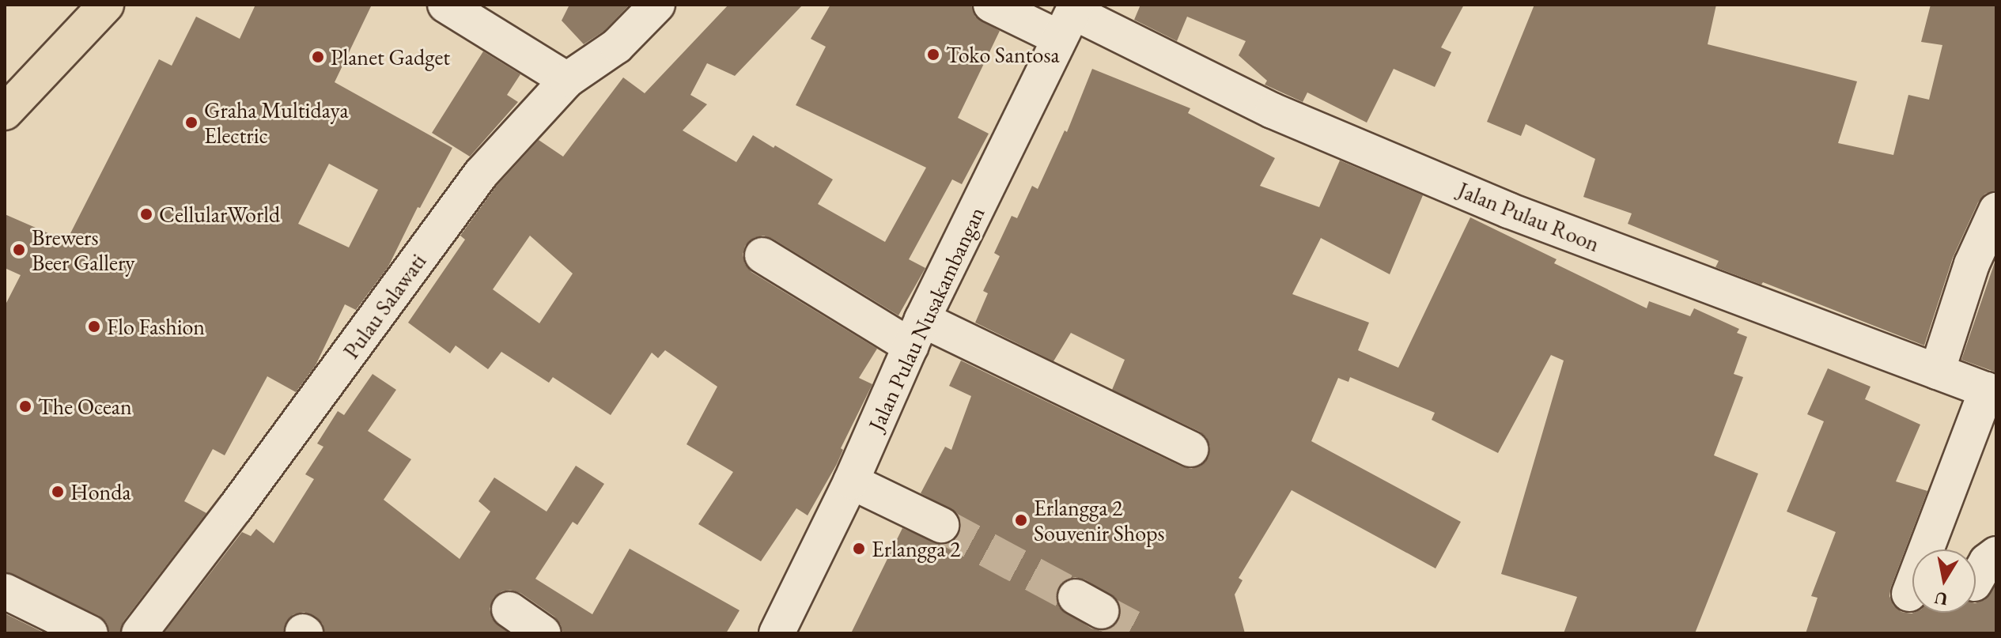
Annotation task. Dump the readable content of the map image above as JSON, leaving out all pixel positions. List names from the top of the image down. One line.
{"streets":{"street":["Jalan Pulau Roon","Pulau Salawati","Jalan Pulau Nusakambangan"]},"crossings":[["Jalan Pulau Roon","Jalan Pulau Nusakambangan"]],"places":["Toko Santosa","Planet Gadget","Graha Multidaya Electric","CellularWorld","Brewers Beer Gallery","Flo Fashion","The Ocean","Honda","Erlangga 2 Souvenir Shops","Erlangga 2"],"north":"bottom"}
